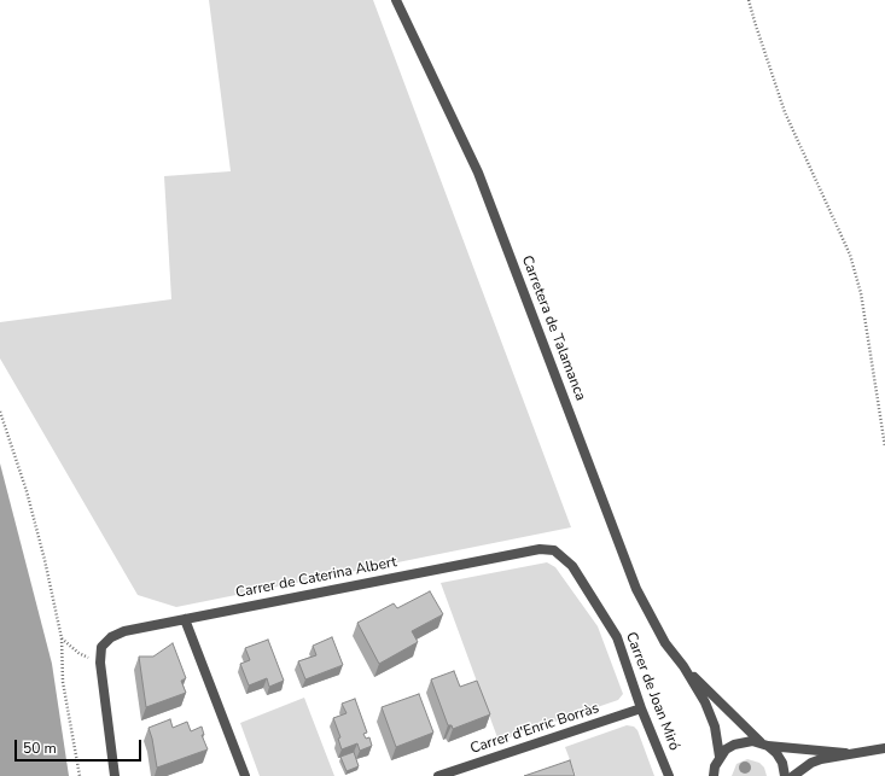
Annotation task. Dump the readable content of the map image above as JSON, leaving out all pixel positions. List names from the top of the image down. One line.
{"streets":{"street":["Carretera de Talamanca","Carrer de Caterina Albert","Carrer de Joan Miró","Carrer d'Enric Borràs"]},"crossings":[["Carrer de Caterina Albert","Carrer de Joan Miró"],["Carrer de Joan Miró","Carrer d'Enric Borràs"]],"scale_bar":"50 m"}
